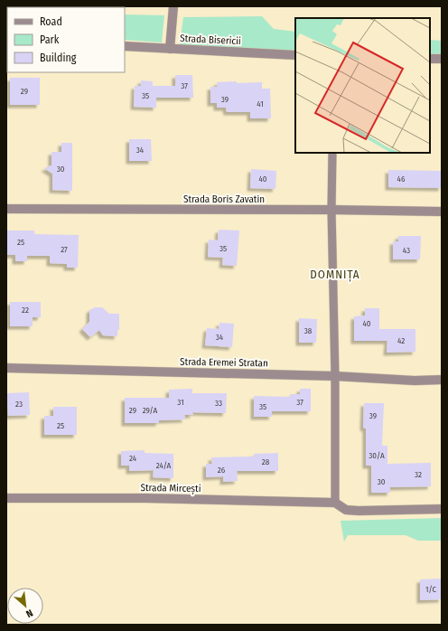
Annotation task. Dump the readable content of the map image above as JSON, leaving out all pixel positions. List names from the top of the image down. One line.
{"streets":{"street":["Strada Bisericii","Strada Boris Zavatin","Strada Eremei Stratan","Strada Mircești"]},"districts":["DOMNIȚA"],"house_numbers":["37","29","35","39","41","34","30","40","46","25","35","27","43","22","40","38","34","42","31","37","33","23","35","29","29/A","39","25","30/A","24","28","24/A","26","32","30","1/C"],"legend":["Road","Park","Building"],"north":"bottom right"}
